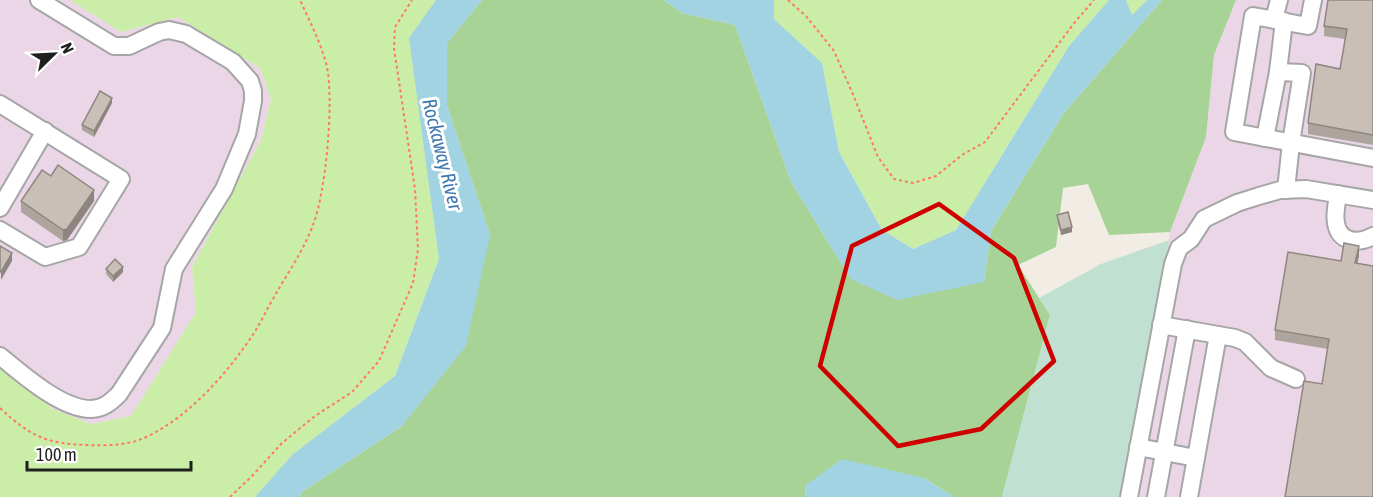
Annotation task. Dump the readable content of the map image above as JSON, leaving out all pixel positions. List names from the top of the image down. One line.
{"water":["Rockaway River"],"scale_bar":"100 m","north":"top right"}
